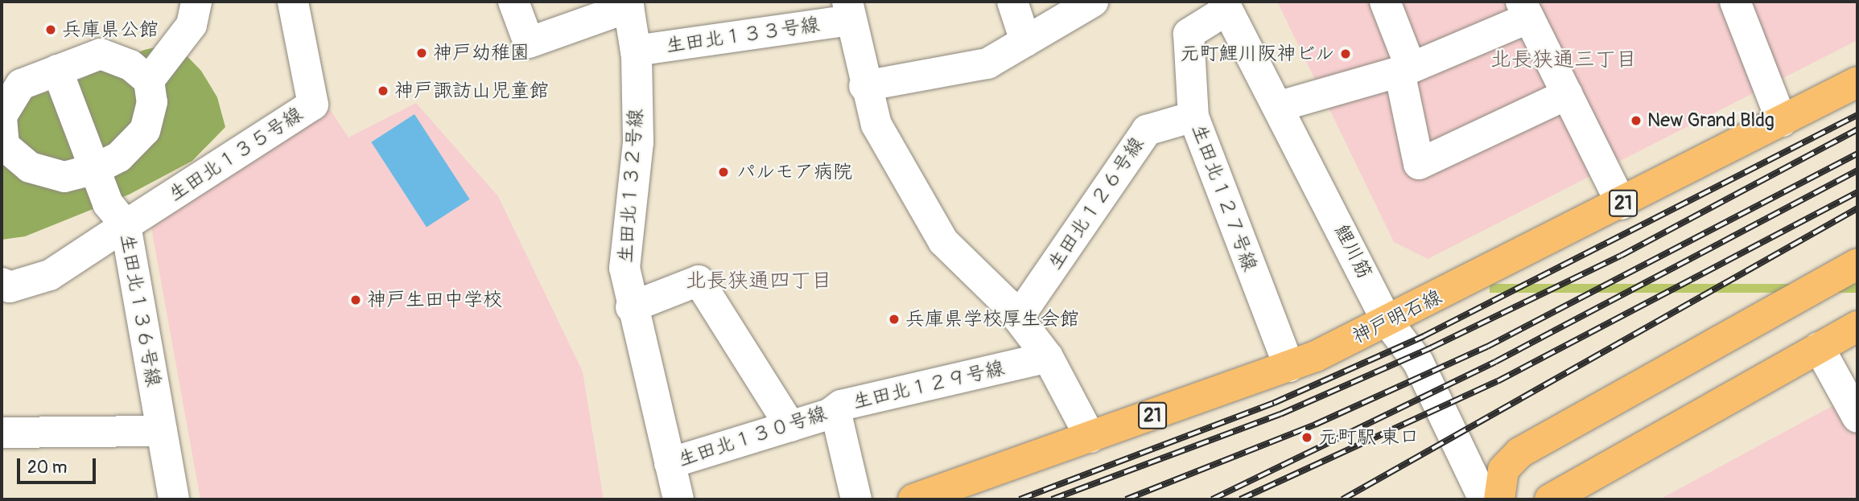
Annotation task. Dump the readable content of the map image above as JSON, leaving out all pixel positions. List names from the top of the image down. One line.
{"streets":{"main road":["21","神戸明石線"],"street":["生田北１３３号線","生田北１３５号線","生田北１３２号線","生田北１２７号線","生田北１２６号線","鯉川筋","生田北１３６号線","生田北１２９号線","生田北１３０号線"]},"crossings":[["生田北１３３号線","生田北１３２号線"],["生田北１３５号線","生田北１３６号線"],["生田北１３２号線","生田北１３０号線"],["生田北１２７号線","生田北１２６号線"],["生田北１２７号線","鯉川筋"],["生田北１２７号線","神戸明石線"],["鯉川筋","神戸明石線"],["生田北１２９号線","生田北１３０号線"]],"districts":["北長狭通三丁目","北長狭通四丁目"],"places":["兵庫県公館","神戸幼稚園","元町鯉川阪神ビル","神戸諏訪山児童館","New Grand Bldg","パルモア病院","神戸生田中学校","兵庫県学校厚生会館","元町駅 東口"],"scale_bar":"20 m"}
